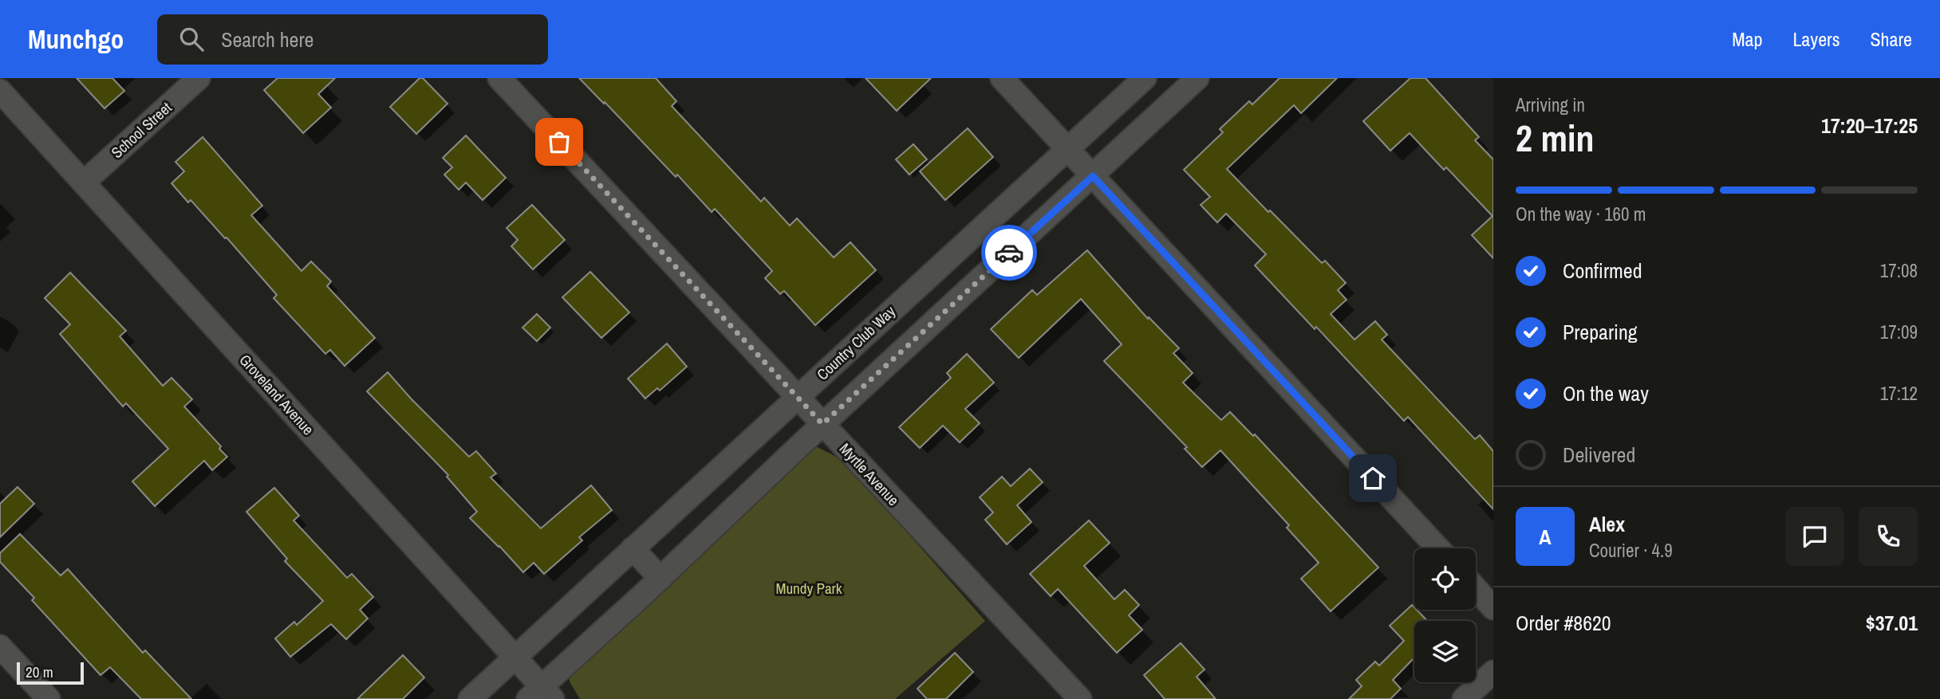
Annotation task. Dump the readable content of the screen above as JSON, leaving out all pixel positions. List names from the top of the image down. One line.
{"streets":{"street":["School Street","Country Club Way","Groveland Avenue","Myrtle Avenue"]},"crossings":[["School Street","Groveland Avenue"],["Country Club Way","Groveland Avenue"],["Country Club Way","Myrtle Avenue"]],"parks":["Mundy Park"],"scale_bar":"20 m","page":{"header":"Munchgo","search":"Search here","nav":["Map","Layers","Share"],"heading":["2 min","Arriving in","17:20–17:25"],"panel":["Alex","Courier · 4.9","Order #8620","$37.01"],"bar":"On the way · 160 m","list":[["Confirmed","17:08"],["Preparing","17:09"],["On the way","17:12"],"Delivered"],"round":"A","scale":"20 m"}}
